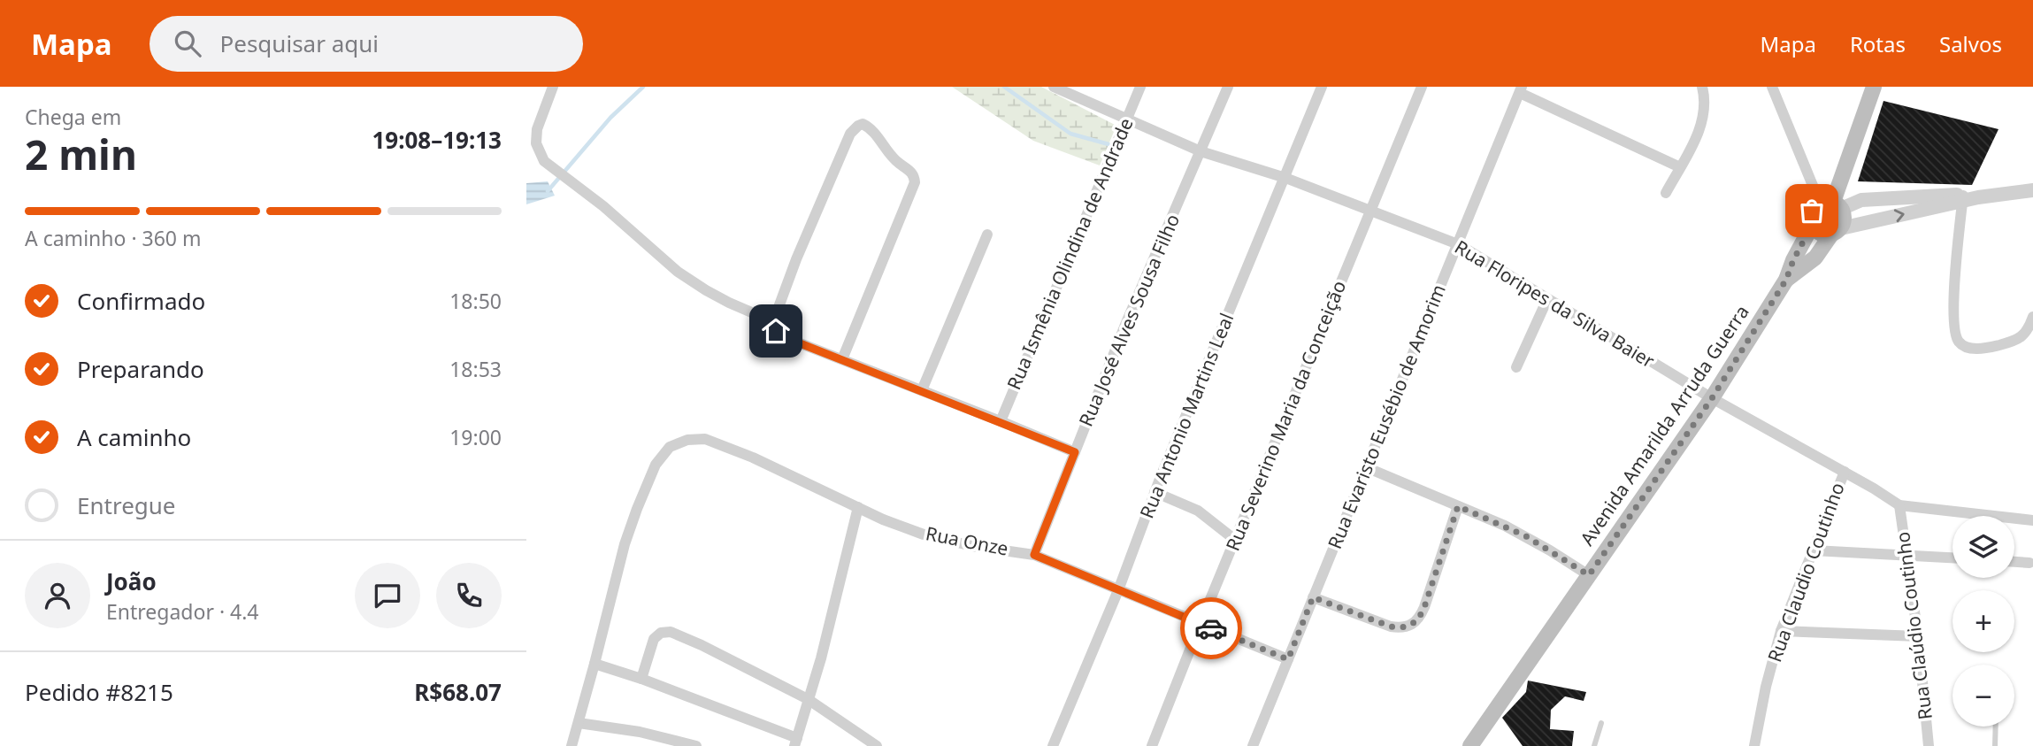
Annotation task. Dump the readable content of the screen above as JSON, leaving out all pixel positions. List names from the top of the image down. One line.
{"streets":{"main road":["Avenida Amarilda Arruda Guerra"],"street":["Rua Ismênia Olindina de Andrade","Rua Floripes da Silva Baier","Rua José Alves Sousa Filho","Rua Antonio Martins Leal","Rua Severino Maria da Conceição","Rua Evaristo Eusébio de Amorim","Rua Onze","Rua Claudio Coutinho","Rua Claúdio Coutinho"]},"crossings":[["Rua Ismênia Olindina de Andrade","Rua Floripes da Silva Baier"],["Rua Floripes da Silva Baier","Rua José Alves Sousa Filho"],["Rua Floripes da Silva Baier","Rua Antonio Martins Leal"],["Rua Floripes da Silva Baier","Rua Severino Maria da Conceição"],["Rua Floripes da Silva Baier","Rua Evaristo Eusébio de Amorim"],["Rua Floripes da Silva Baier","Avenida Amarilda Arruda Guerra"],["Rua Floripes da Silva Baier","Rua Claudio Coutinho"],["Rua Floripes da Silva Baier","Rua Claúdio Coutinho"],["Rua José Alves Sousa Filho","Rua Onze"],["Rua Antonio Martins Leal","Rua Onze"],["Rua Severino Maria da Conceição","Rua Onze"],["Rua Evaristo Eusébio de Amorim","Rua Onze"]],"page":{"header":"Mapa","search":"Pesquisar aqui","nav":["Mapa","Rotas","Salvos"],"heading":["2 min","Chega em","19:08–19:13"],"panel":["João","Entregador · 4.4","Pedido #8215","R$68.07"],"bar":"A caminho · 360 m","list":[["Confirmado","18:50"],["Preparando","18:53"],["A caminho","19:00"],"Entregue"],"map_buttons":["+","−"]}}
